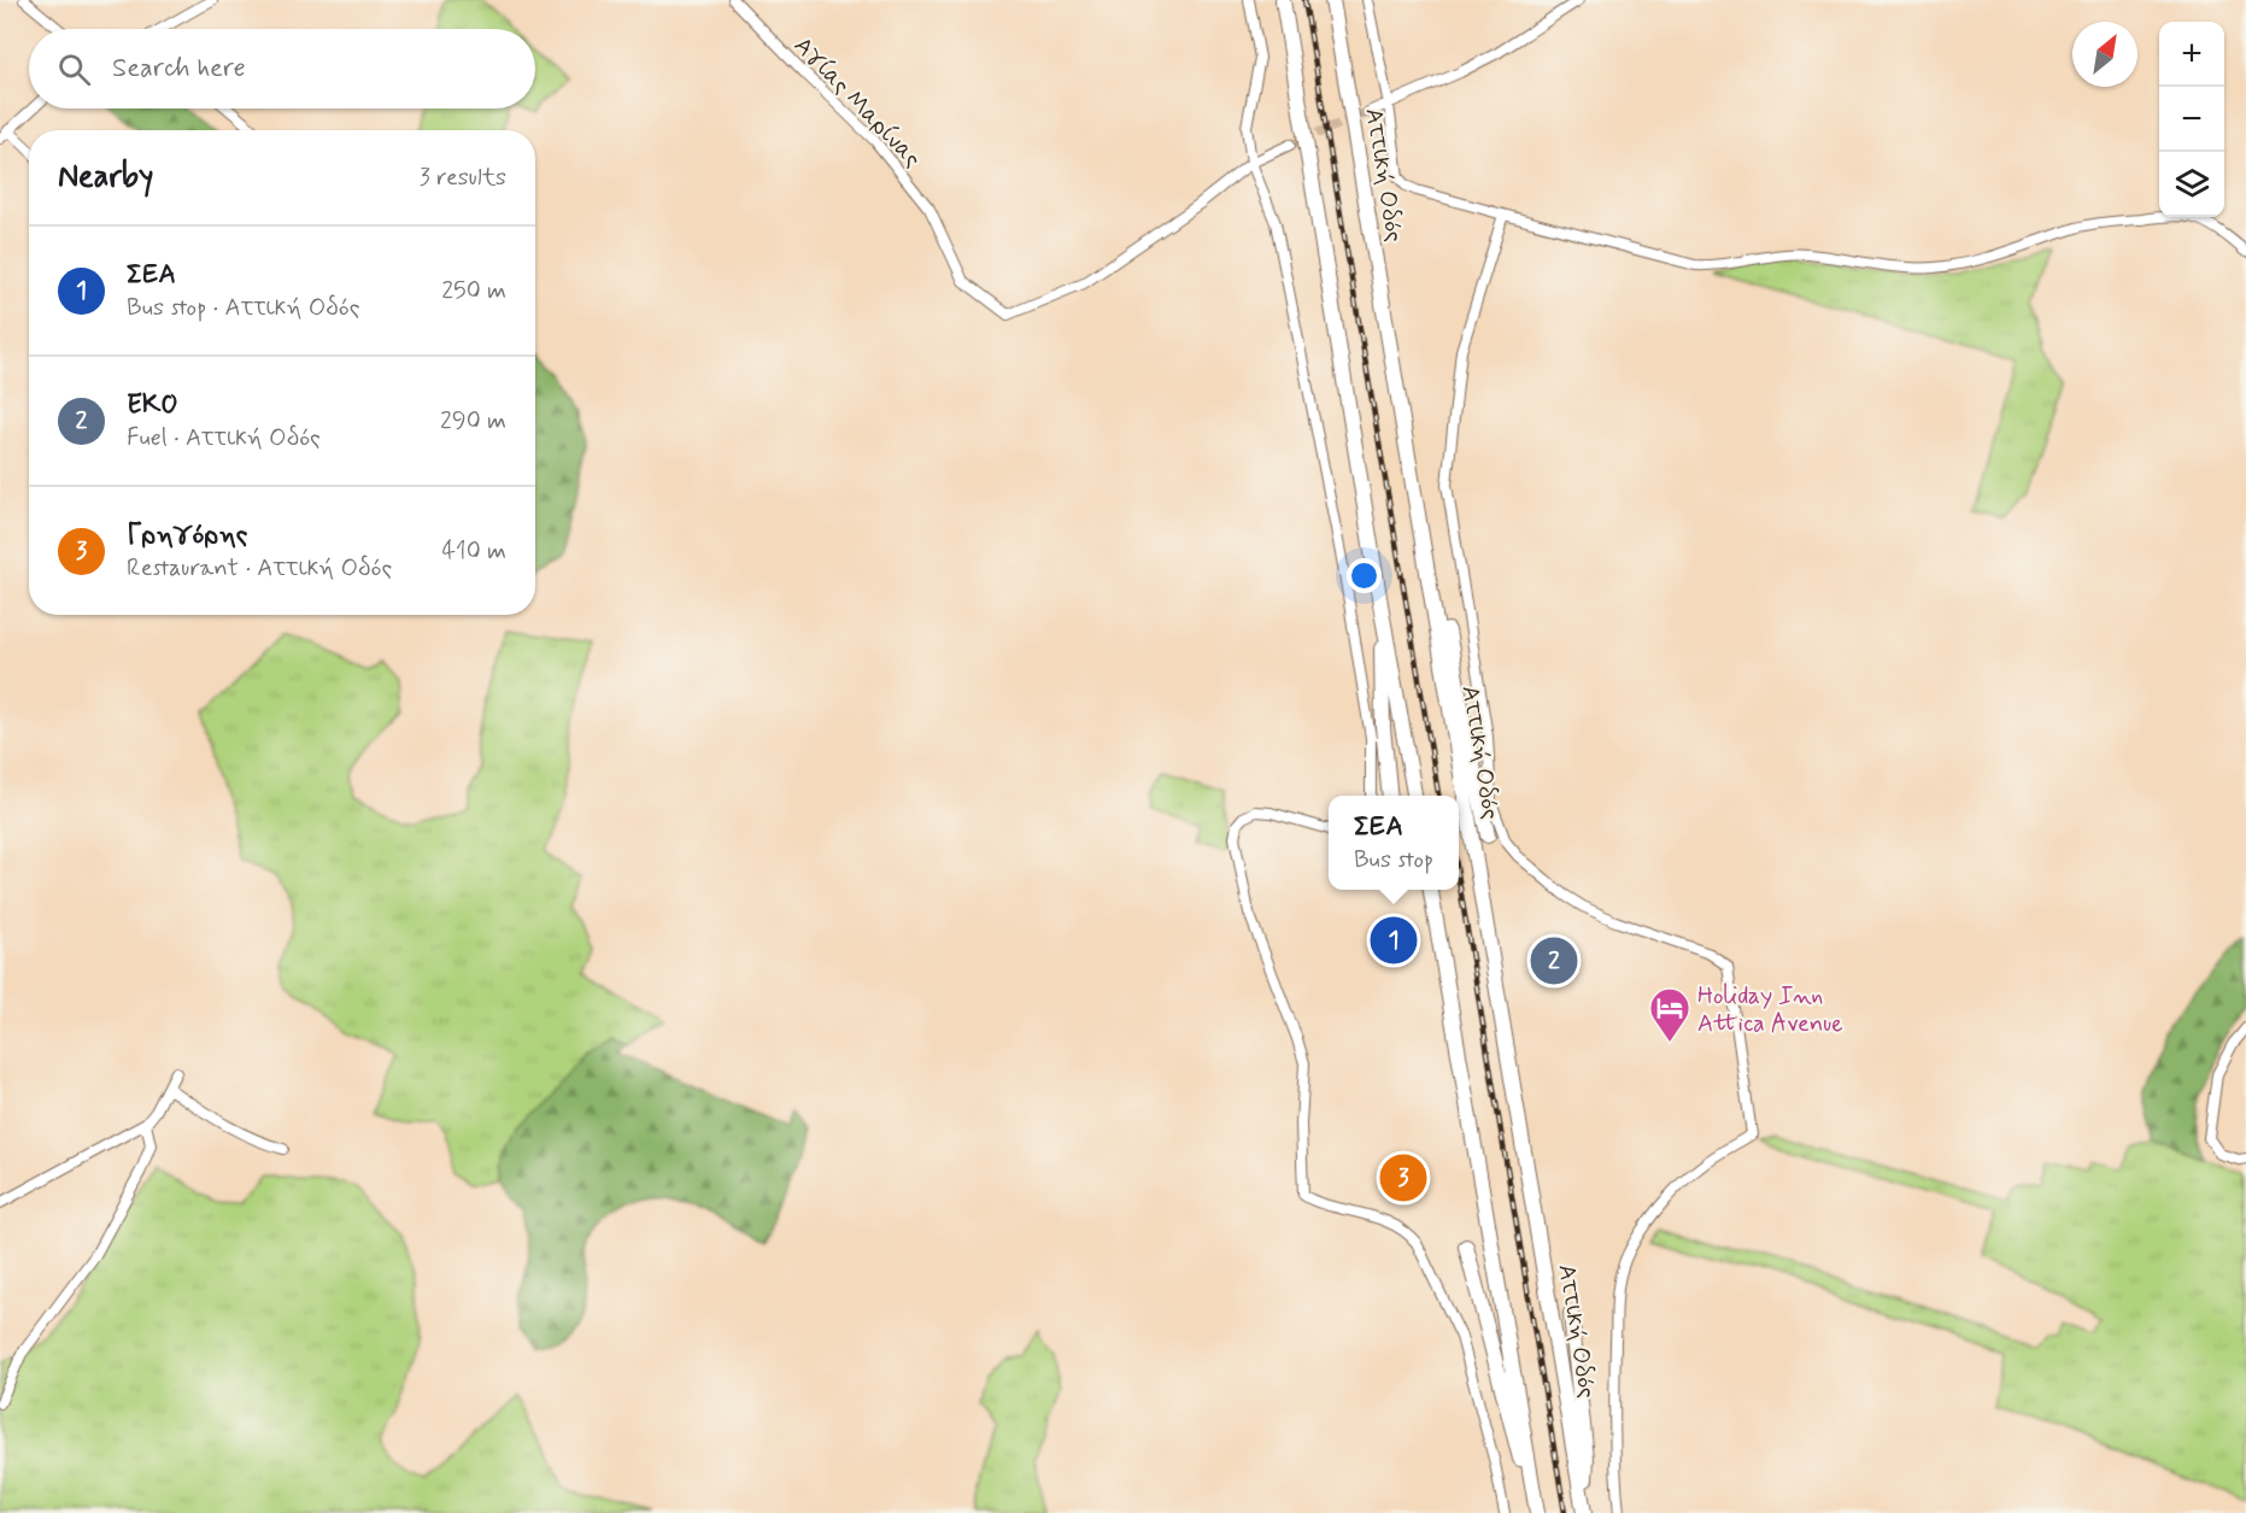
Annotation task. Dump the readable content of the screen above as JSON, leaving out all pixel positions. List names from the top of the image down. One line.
{"streets":{"highway":["Αττική Οδός"],"street":["Αγίας Μαρίνας"]},"places":{"hotel":["Holiday Inn Attica Avenue"]},"north":"top right","page":{"map_buttons":["+","−"],"search":"Search here","heading":["Nearby","3 results"],"list":[{"mark":"1","name":"ΣΕΑ","note":"Bus stop · Αττική Οδός","value":"250 m"},{"mark":"2","name":"EKO","note":"Fuel · Αττική Οδός","value":"290 m"},{"mark":"3","name":"Γρηγόρης","note":"Restaurant · Αττική Οδός","value":"410 m"}],"popup":["ΣΕΑ","Bus stop"],"pins":["1","2","3"]}}
